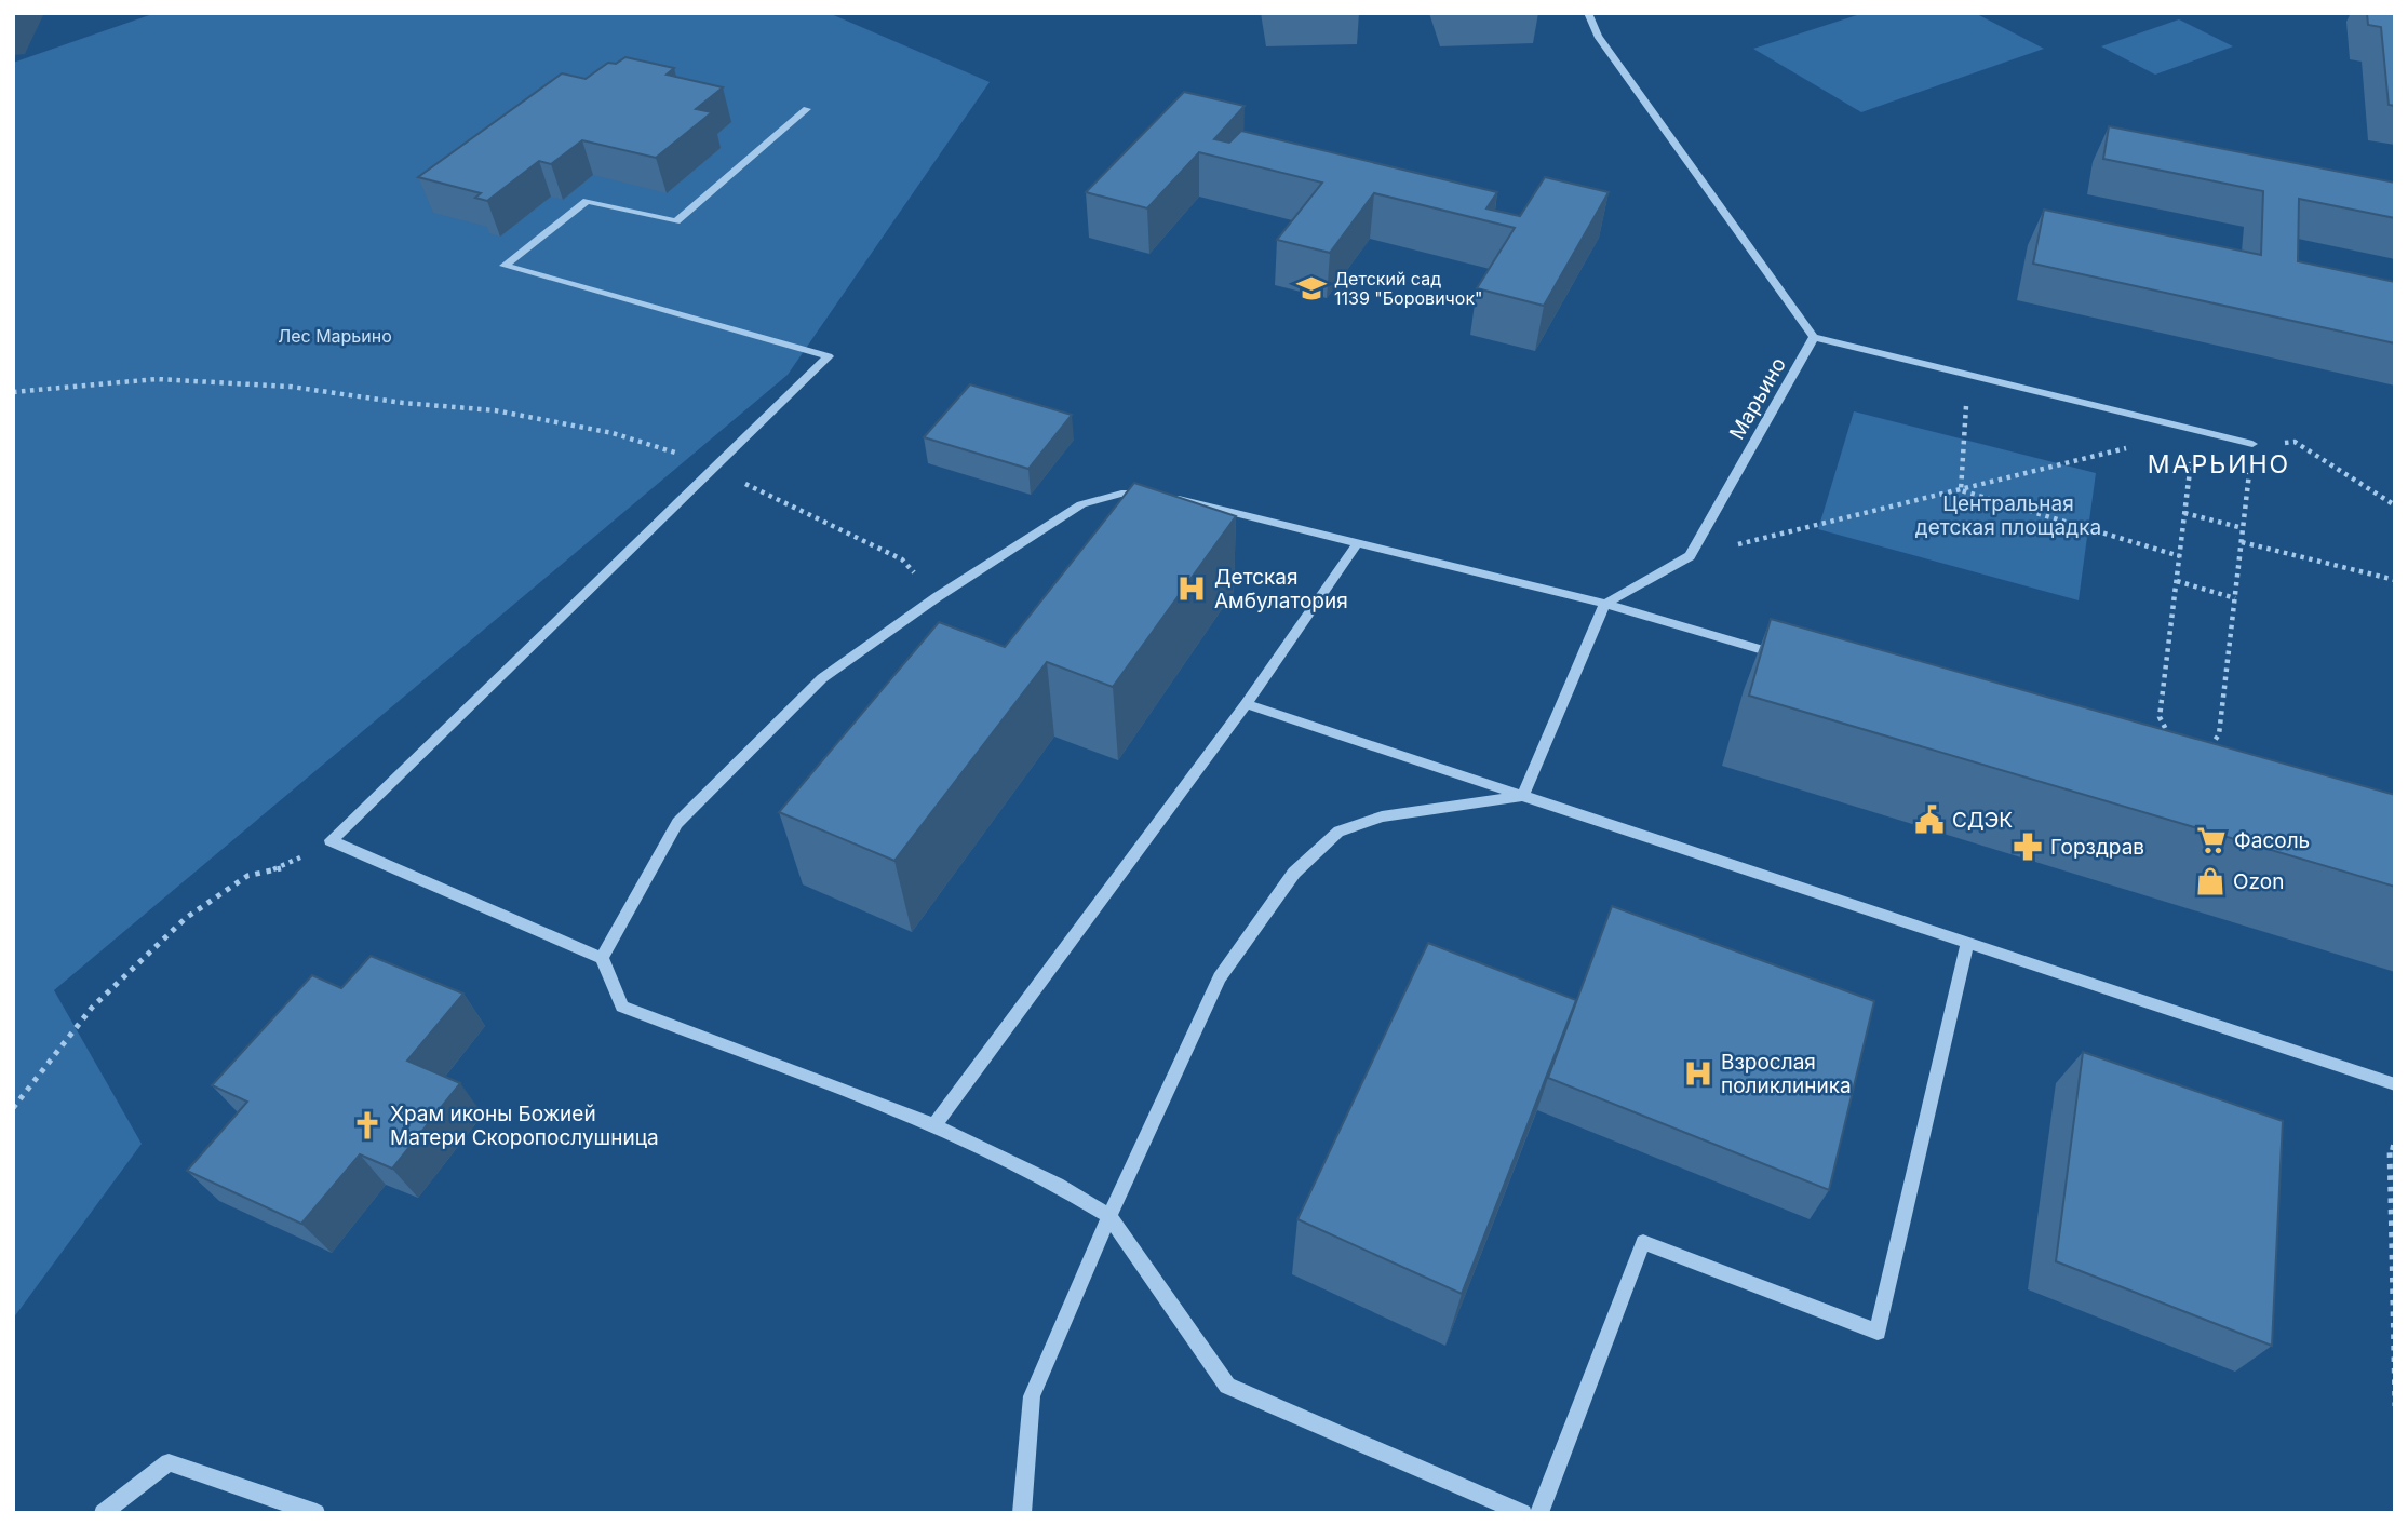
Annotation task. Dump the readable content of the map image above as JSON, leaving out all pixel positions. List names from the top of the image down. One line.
{"streets":{"street":["Марьино"]},"districts":["МАРЬИНО"],"parks":["Лес Марьино","Центральная детская площадка"],"places":{"school or university":["Детский сад 1139 \"Боровичок\""],"hospital":["Детская Амбулатория","Взрослая поликлиника"],"public building":["СДЭК"],"supermarket":["Фасоль"],"pharmacy":["Горздрав"],"shop":["Ozon"],"church":["Храм иконы Божией Матери Скоропослушница"]}}
